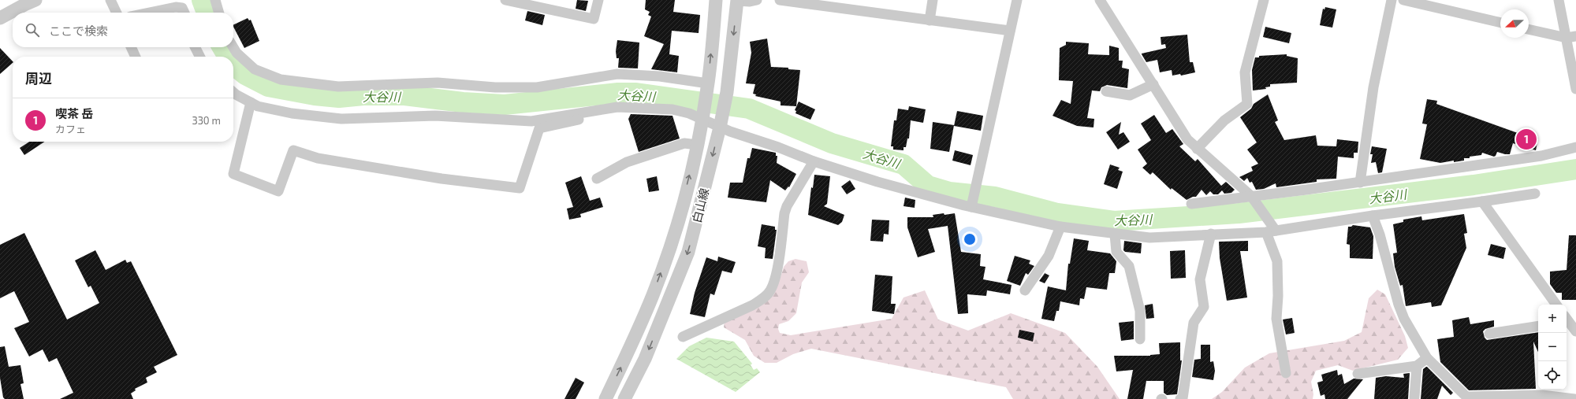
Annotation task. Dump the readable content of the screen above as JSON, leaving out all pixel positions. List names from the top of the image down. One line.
{"streets":{"street":["白山線"]},"water":["大谷川"],"north":"left","page":{"search":"ここで検索","heading":"周辺","list":[{"mark":"1","name":"喫茶 岳","note":"カフェ","value":"330 m"}],"pins":"1","map_buttons":["+","−"]}}
